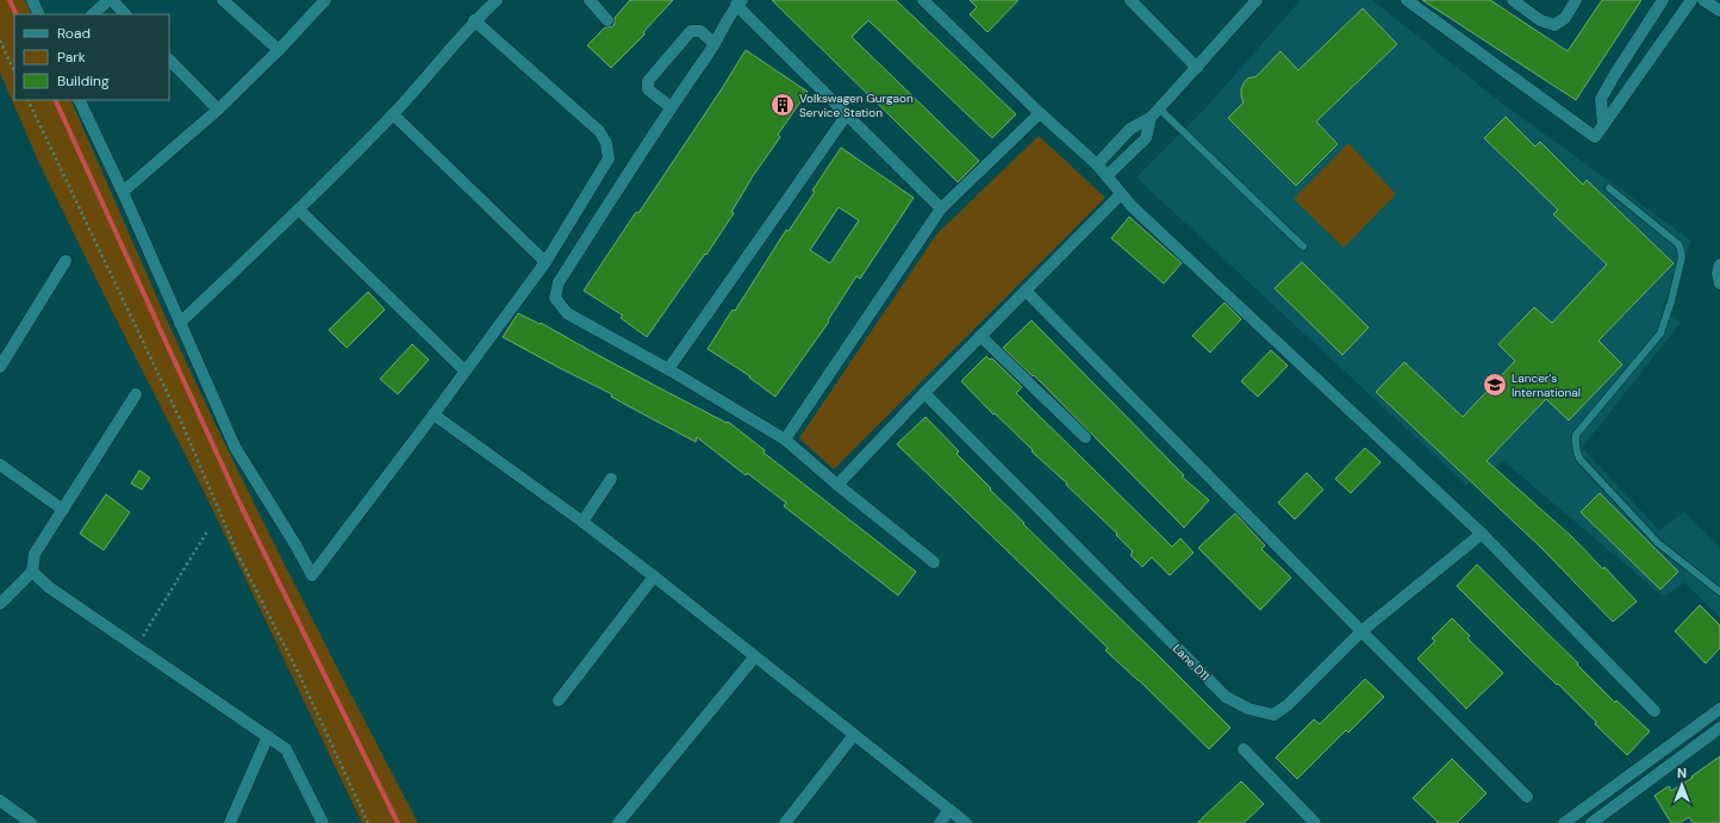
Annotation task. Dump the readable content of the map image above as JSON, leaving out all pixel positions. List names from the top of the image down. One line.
{"streets":{"street":["Lane D11"]},"places":{"building":["Volkswagen Gurgaon Service Station"],"school or university":["Lancer's International"]},"legend":["Road","Park","Building"],"north":"top"}
